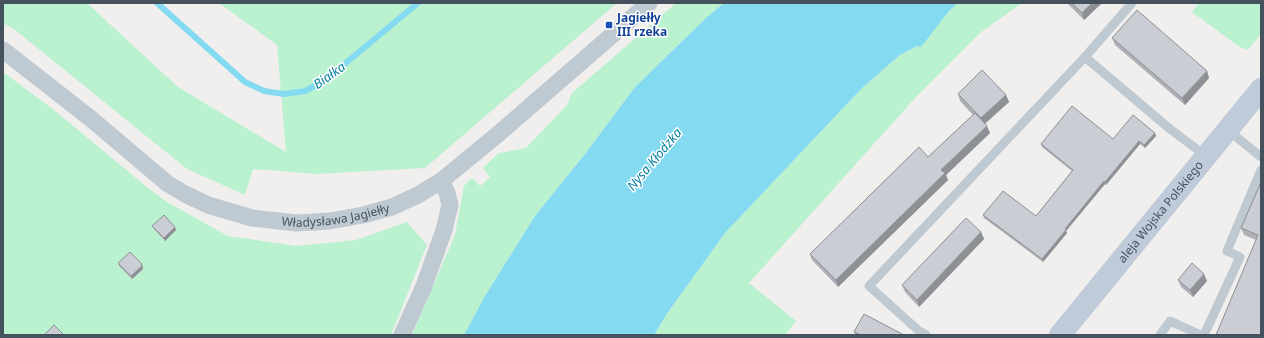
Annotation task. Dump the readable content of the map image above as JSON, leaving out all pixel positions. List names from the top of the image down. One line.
{"streets":{"street":["aleja Wojska Polskiego","Władysława Jagiełły"]},"water":["Białka","Nysa Kłodzka"],"places":{"transit":["Jagiełły III rzeka"]}}
